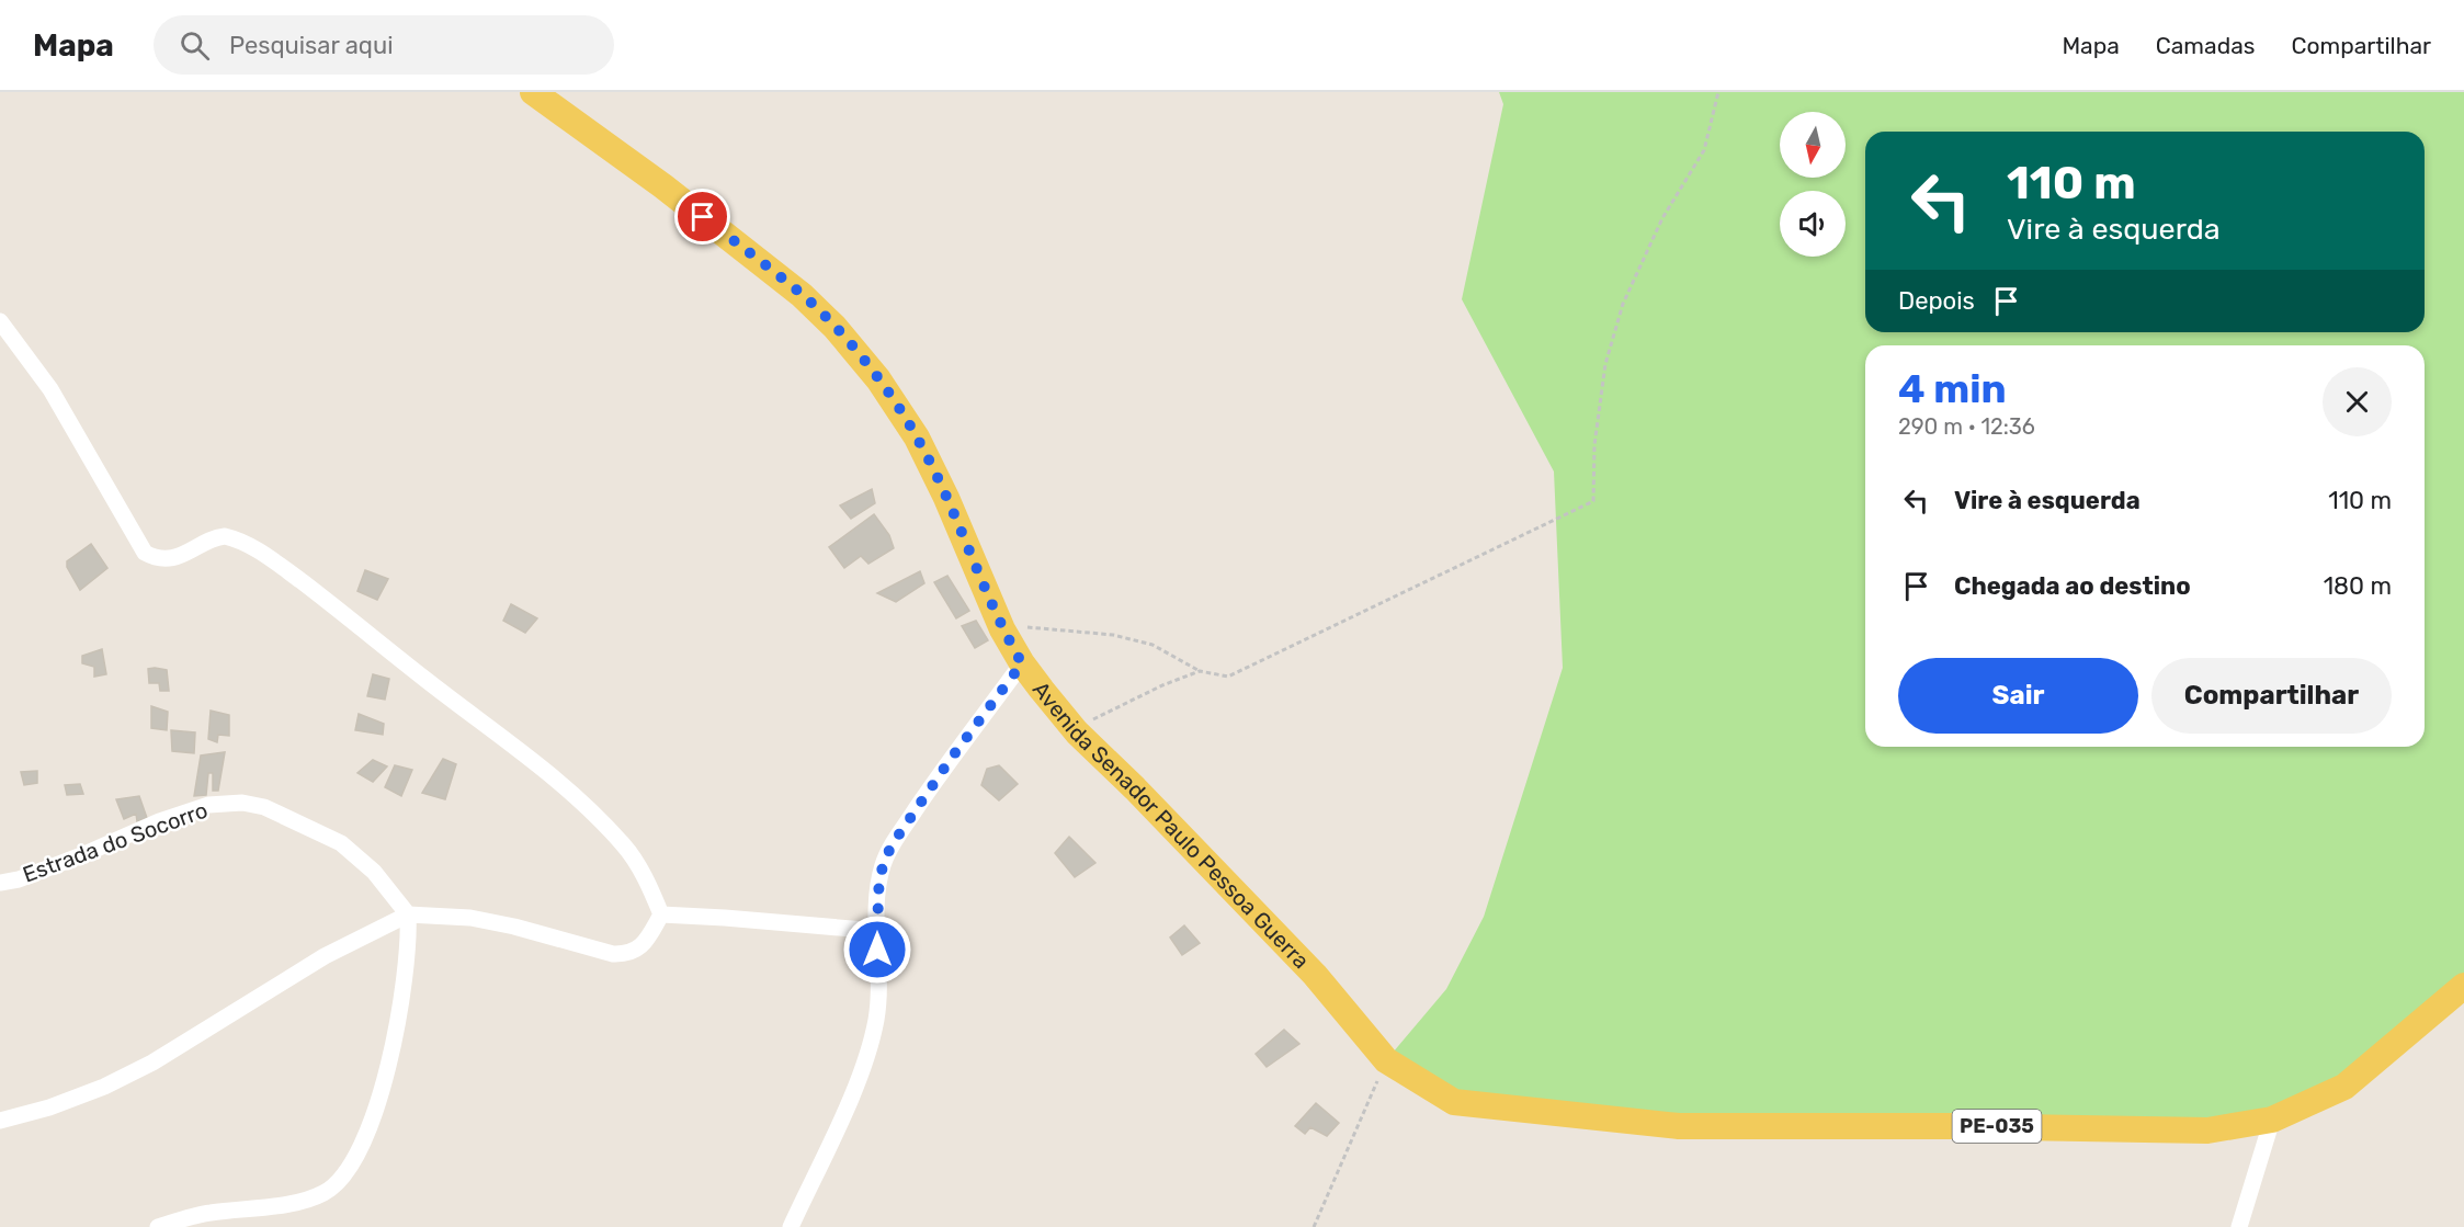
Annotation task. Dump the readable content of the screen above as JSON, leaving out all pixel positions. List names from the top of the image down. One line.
{"streets":{"main road":["Avenida Senador Paulo Pessoa Guerra","PE-035"],"street":["Estrada do Socorro"]},"crossings":[["Avenida Senador Paulo Pessoa Guerra","PE-035"]],"north":"bottom","page":{"header":"Mapa","search":"Pesquisar aqui","nav":["Mapa","Camadas","Compartilhar"],"turn":["110 m","Vire à esquerda"],"then":"Depois","heading":["4 min","290 m · 12:36"],"list":[{"name":"Vire à esquerda","value":"110 m"},{"name":"Chegada ao destino","value":"180 m"}],"buttons":["Sair","Compartilhar"]}}
